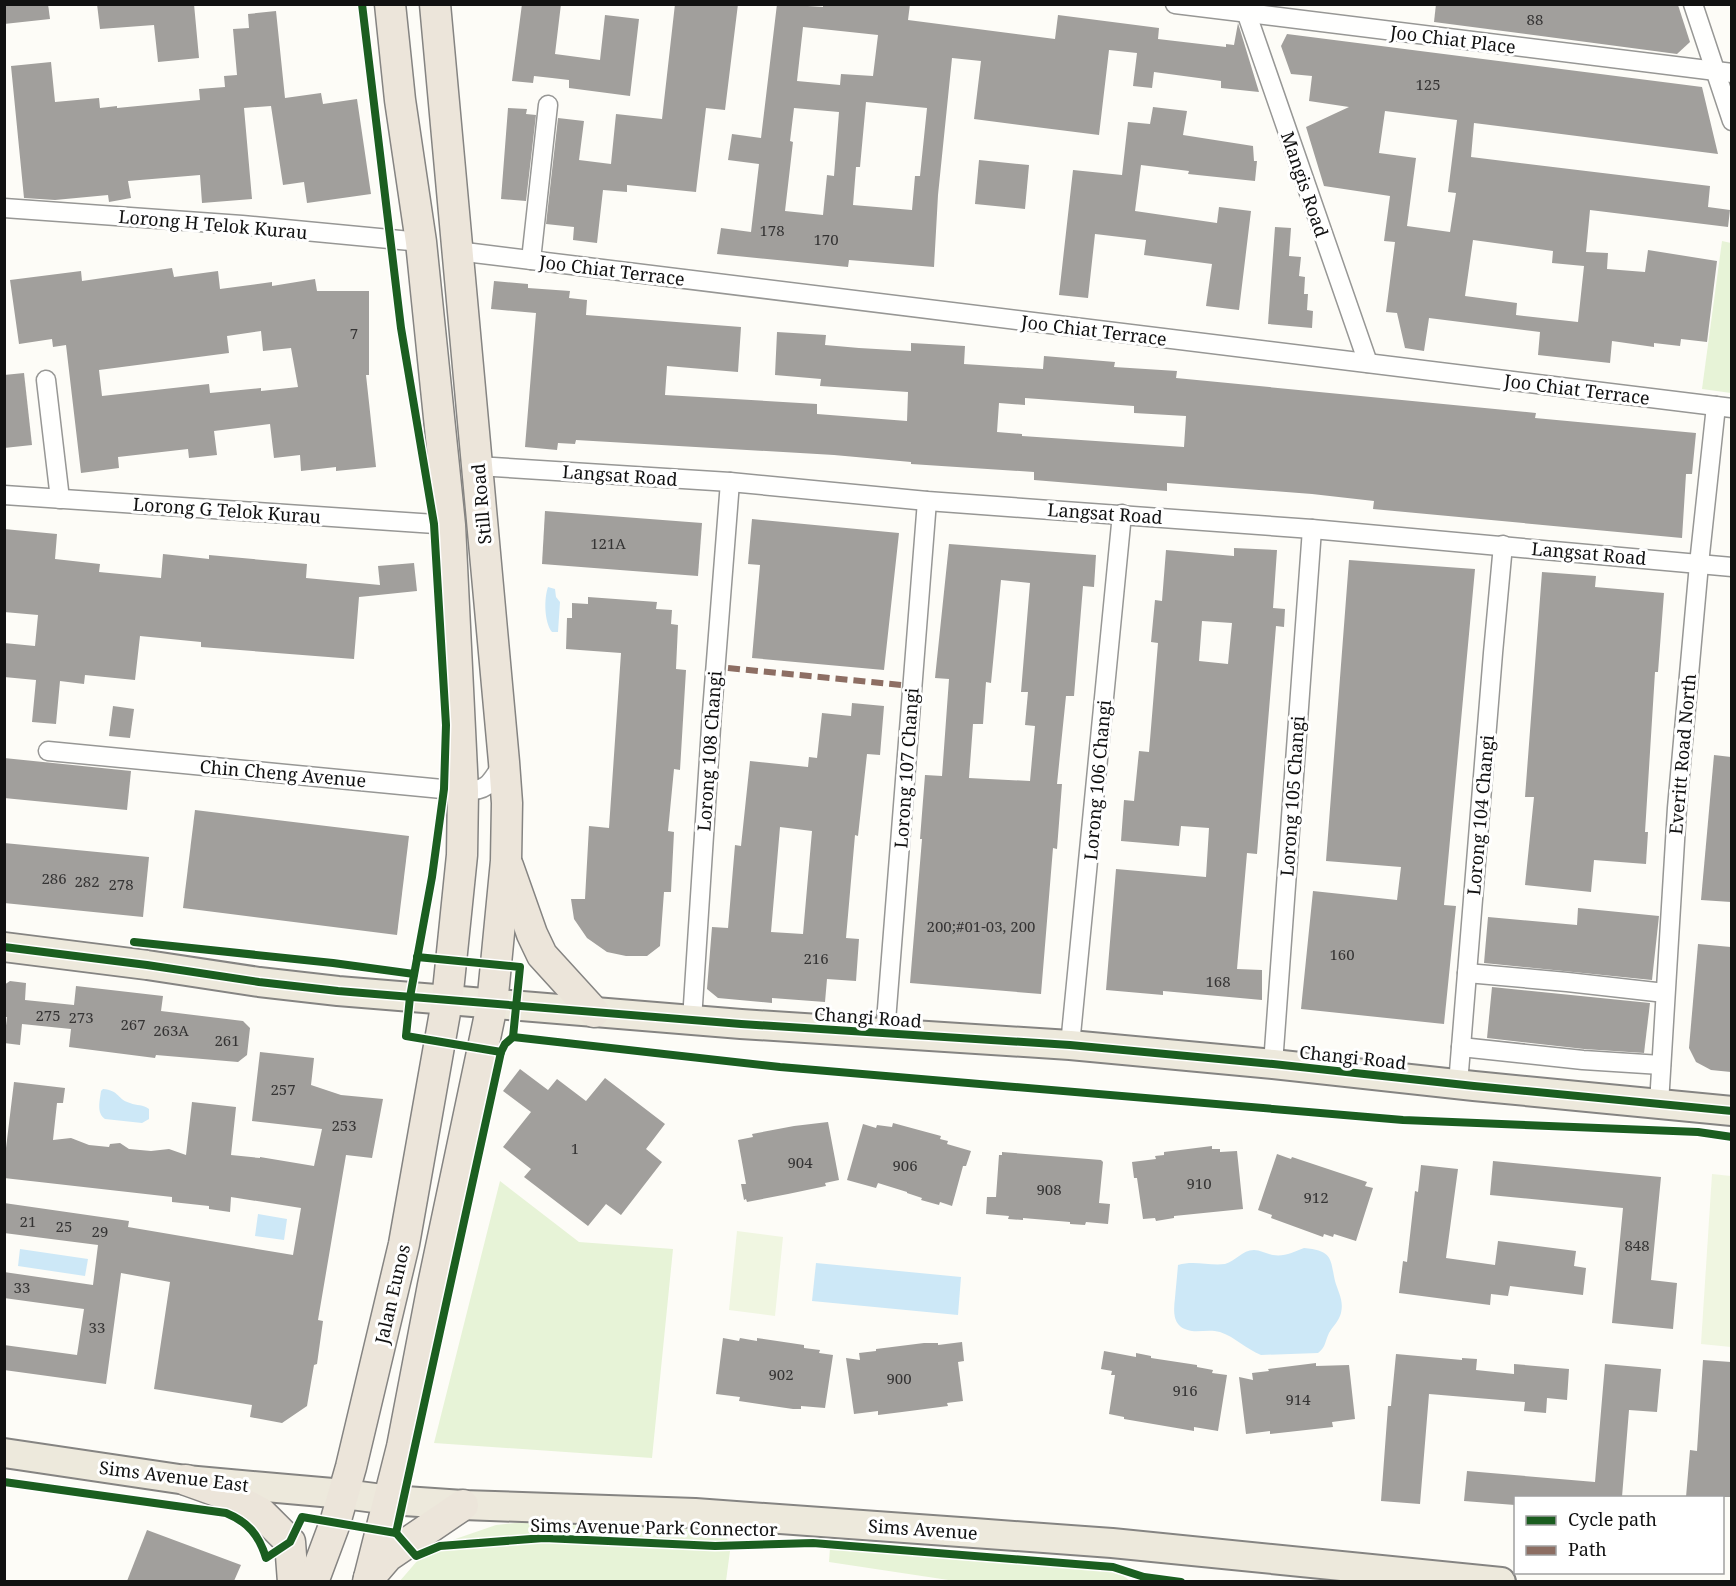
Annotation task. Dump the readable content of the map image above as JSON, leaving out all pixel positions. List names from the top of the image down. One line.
{"streets":{"highway":["Still Road","Jalan Eunos"],"main road":["Changi Road","Sims Avenue East","Sims Avenue"],"street":["Joo Chiat Place","Mangis Road","Lorong H Telok Kurau","Joo Chiat Terrace","Langsat Road","Lorong G Telok Kurau","Lorong 108 Changi","Everitt Road North","Lorong 107 Changi","Chin Cheng Avenue","Lorong 106 Changi","Lorong 105 Changi","Lorong 104 Changi"],"cycle path":["Sims Avenue Park Connector"]},"crossings":[["Joo Chiat Place","Mangis Road"],["Mangis Road","Joo Chiat Terrace"],["Lorong H Telok Kurau","Still Road"],["Joo Chiat Terrace","Still Road"],["Joo Chiat Terrace","Everitt Road North"],["Langsat Road","Still Road"],["Langsat Road","Lorong 108 Changi"],["Langsat Road","Everitt Road North"],["Langsat Road","Lorong 107 Changi"],["Langsat Road","Lorong 106 Changi"],["Langsat Road","Lorong 105 Changi"],["Langsat Road","Lorong 104 Changi"],["Still Road","Lorong G Telok Kurau"],["Still Road","Chin Cheng Avenue"],["Still Road","Changi Road"],["Still Road","Jalan Eunos"],["Lorong 108 Changi","Changi Road"],["Everitt Road North","Changi Road"],["Lorong 107 Changi","Changi Road"],["Lorong 106 Changi","Changi Road"],["Lorong 105 Changi","Changi Road"],["Lorong 104 Changi","Changi Road"],["Changi Road","Jalan Eunos"],["Jalan Eunos","Sims Avenue East"],["Jalan Eunos","Sims Avenue"],["Sims Avenue East","Sims Avenue"]],"house_numbers":["88","125","178","170","7","121A","286","282","278","200;#01-03, 200","160","216","168","275","273","267","263A","261","257","253","1","904","906","910","908","912","21","25","29","848","33","33","902","900","916","914"],"legend":["Cycle path","Path"]}
